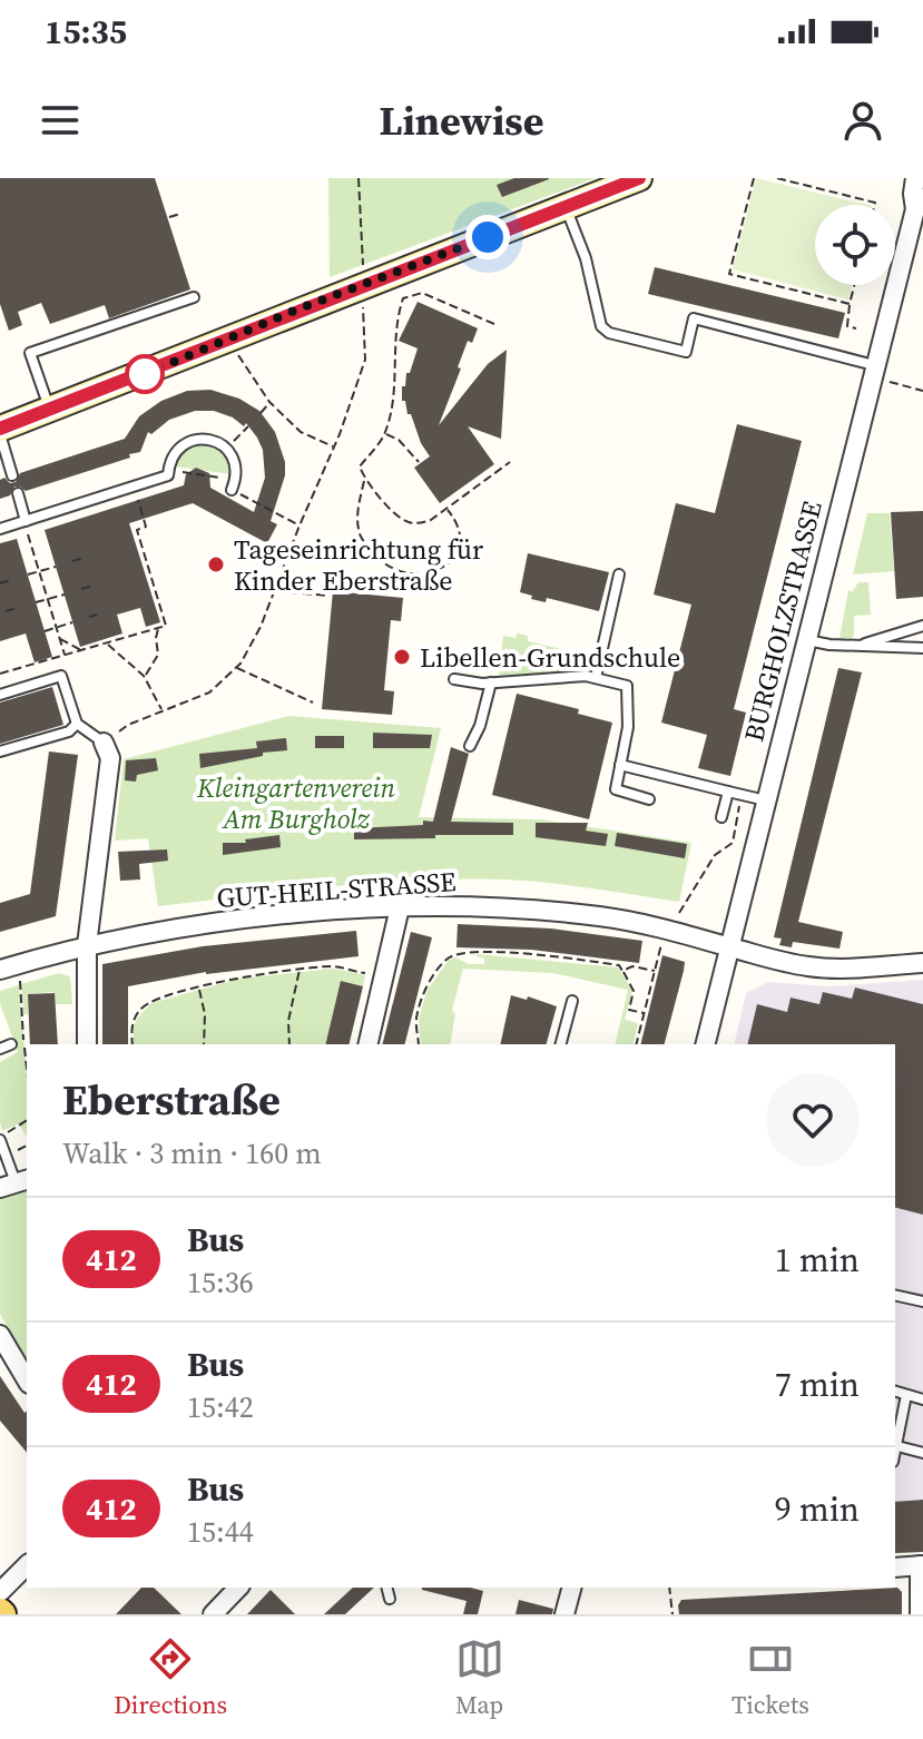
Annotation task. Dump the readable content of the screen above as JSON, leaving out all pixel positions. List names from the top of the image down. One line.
{"streets":{"street":["BURGHOLZSTRASSE","GUT-HEIL-STRASSE"]},"crossings":[["BURGHOLZSTRASSE","GUT-HEIL-STRASSE"]],"parks":["Kleingartenverein Am Burgholz"],"places":["Tageseinrichtung für Kinder Eberstraße","Libellen-Grundschule"],"lines":["bus line 412"],"page":{"status":"15:35","header":"Linewise","heading":["Eberstraße","Walk · 3 min · 160 m"],"list":[{"mark":"412","name":"Bus","note":"15:36","value":"1 min"},{"mark":"412","name":"Bus","note":"15:42","value":"7 min"},{"mark":"412","name":"Bus","note":"15:44","value":"9 min"}],"tabs":["Directions","Map","Tickets"]}}
